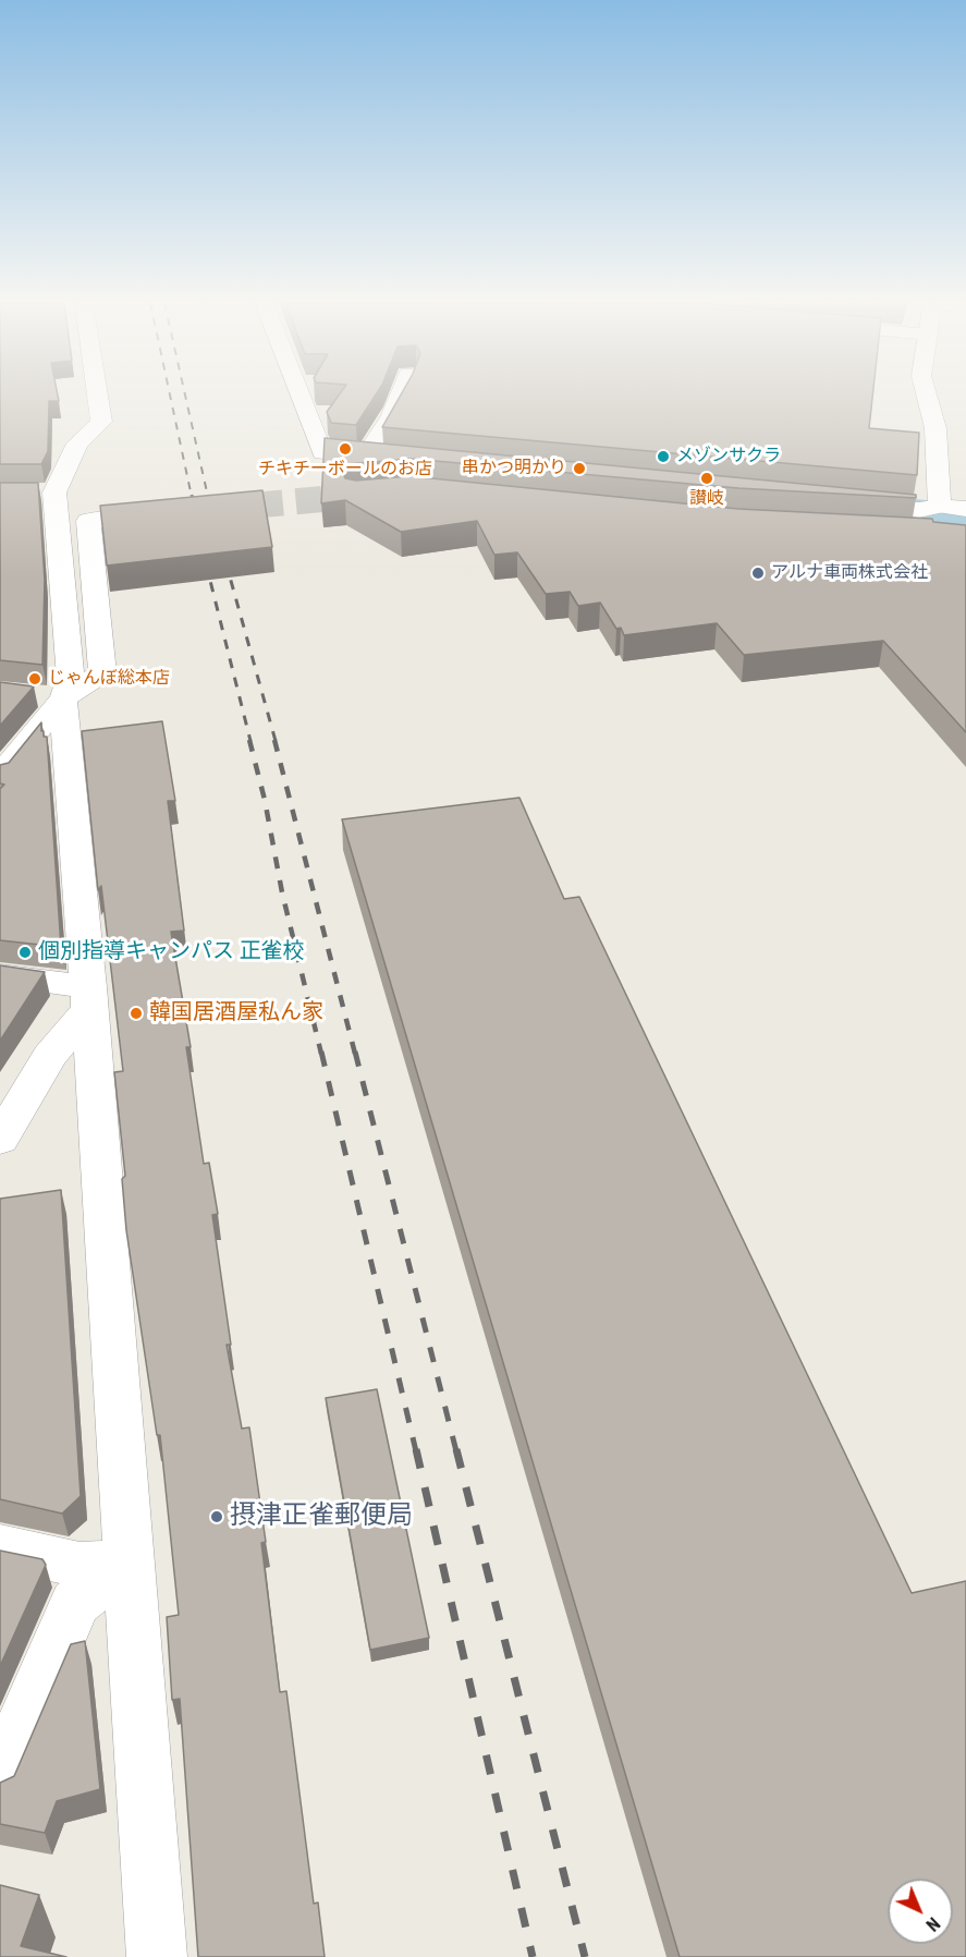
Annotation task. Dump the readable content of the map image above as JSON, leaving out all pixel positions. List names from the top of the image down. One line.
{"places":["チキチーボールのお店","メゾンサクラ","串かつ明かり","讃岐","アルナ車両株式会社","じゃんぼ総本店","個別指導キャンパス 正雀校","韓国居酒屋私ん家","摂津正雀郵便局"],"north":"bottom right"}
